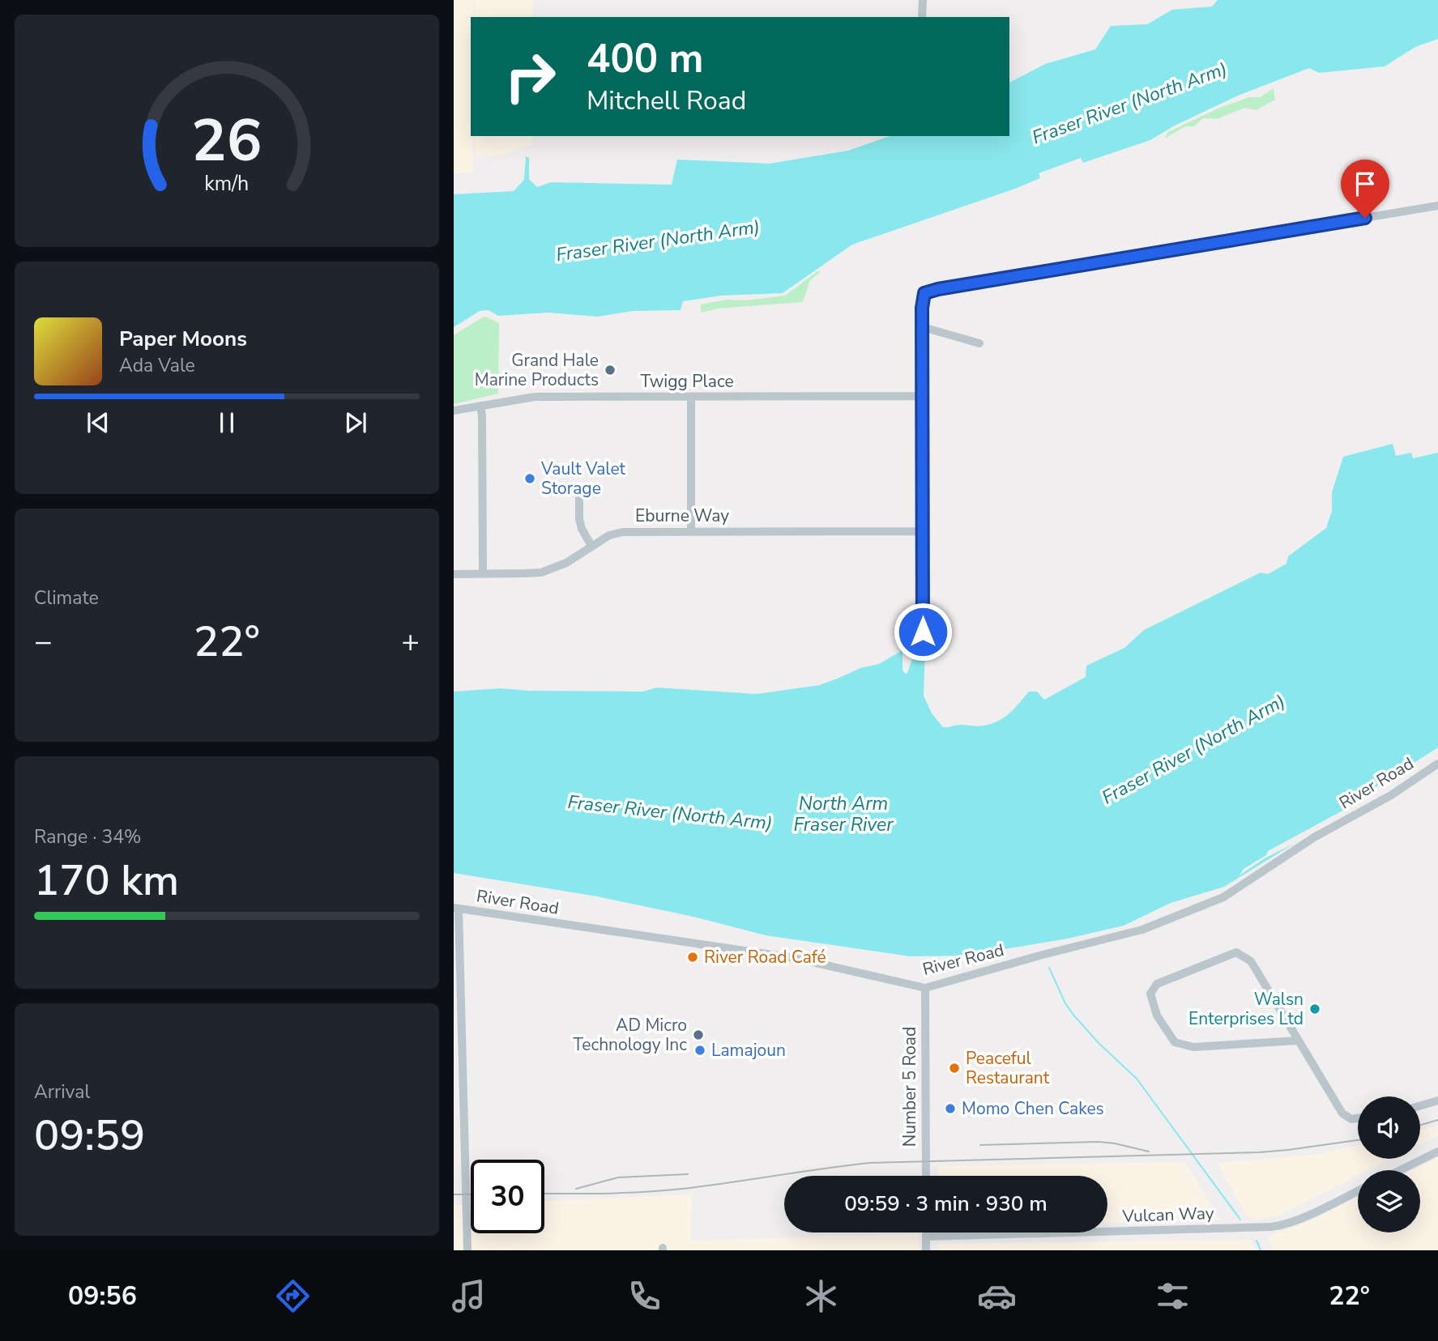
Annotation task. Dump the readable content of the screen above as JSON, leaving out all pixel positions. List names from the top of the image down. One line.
{"streets":{"street":["Twigg Place","Eburne Way","River Road","Number 5 Road","Vulcan Way"]},"crossings":[["River Road","Number 5 Road"]],"water":["Fraser River (North Arm)","North Arm Fraser River"],"places":["Grand Hale Marine Products","Vault Valet Storage","River Road Café","Walsn Enterprises Ltd","AD Micro Technology Inc","Lamajoun","Peaceful Restaurant","Momo Chen Cakes"],"page":{"turn":["400 m","Mitchell Road"],"song":["Paper Moons","Ada Vale"],"tile":["Climate",["Range · 34%","170 km"],["Arrival","09:59"]],"heat":["−","22°","+"],"limit":"30","trip":"09:59 · 3 min · 930 m","tabs":["09:56","22°"],"gauge":["26","km/h"]}}
